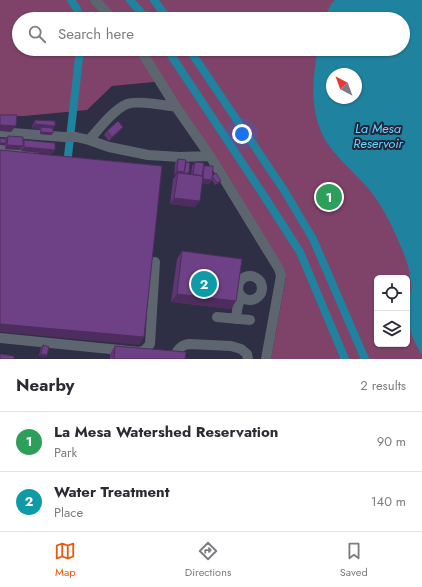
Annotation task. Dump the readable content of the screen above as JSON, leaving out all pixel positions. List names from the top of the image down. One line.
{"water":["La Mesa Reservoir"],"north":"top left","page":{"search":"Search here","pins":["1","2"],"heading":["Nearby","2 results"],"list":[{"mark":"1","name":"La Mesa Watershed Reservation","note":"Park","value":"90 m"},{"mark":"2","name":"Water Treatment","note":"Place","value":"140 m"}],"nav":["Map","Directions","Saved"]}}
